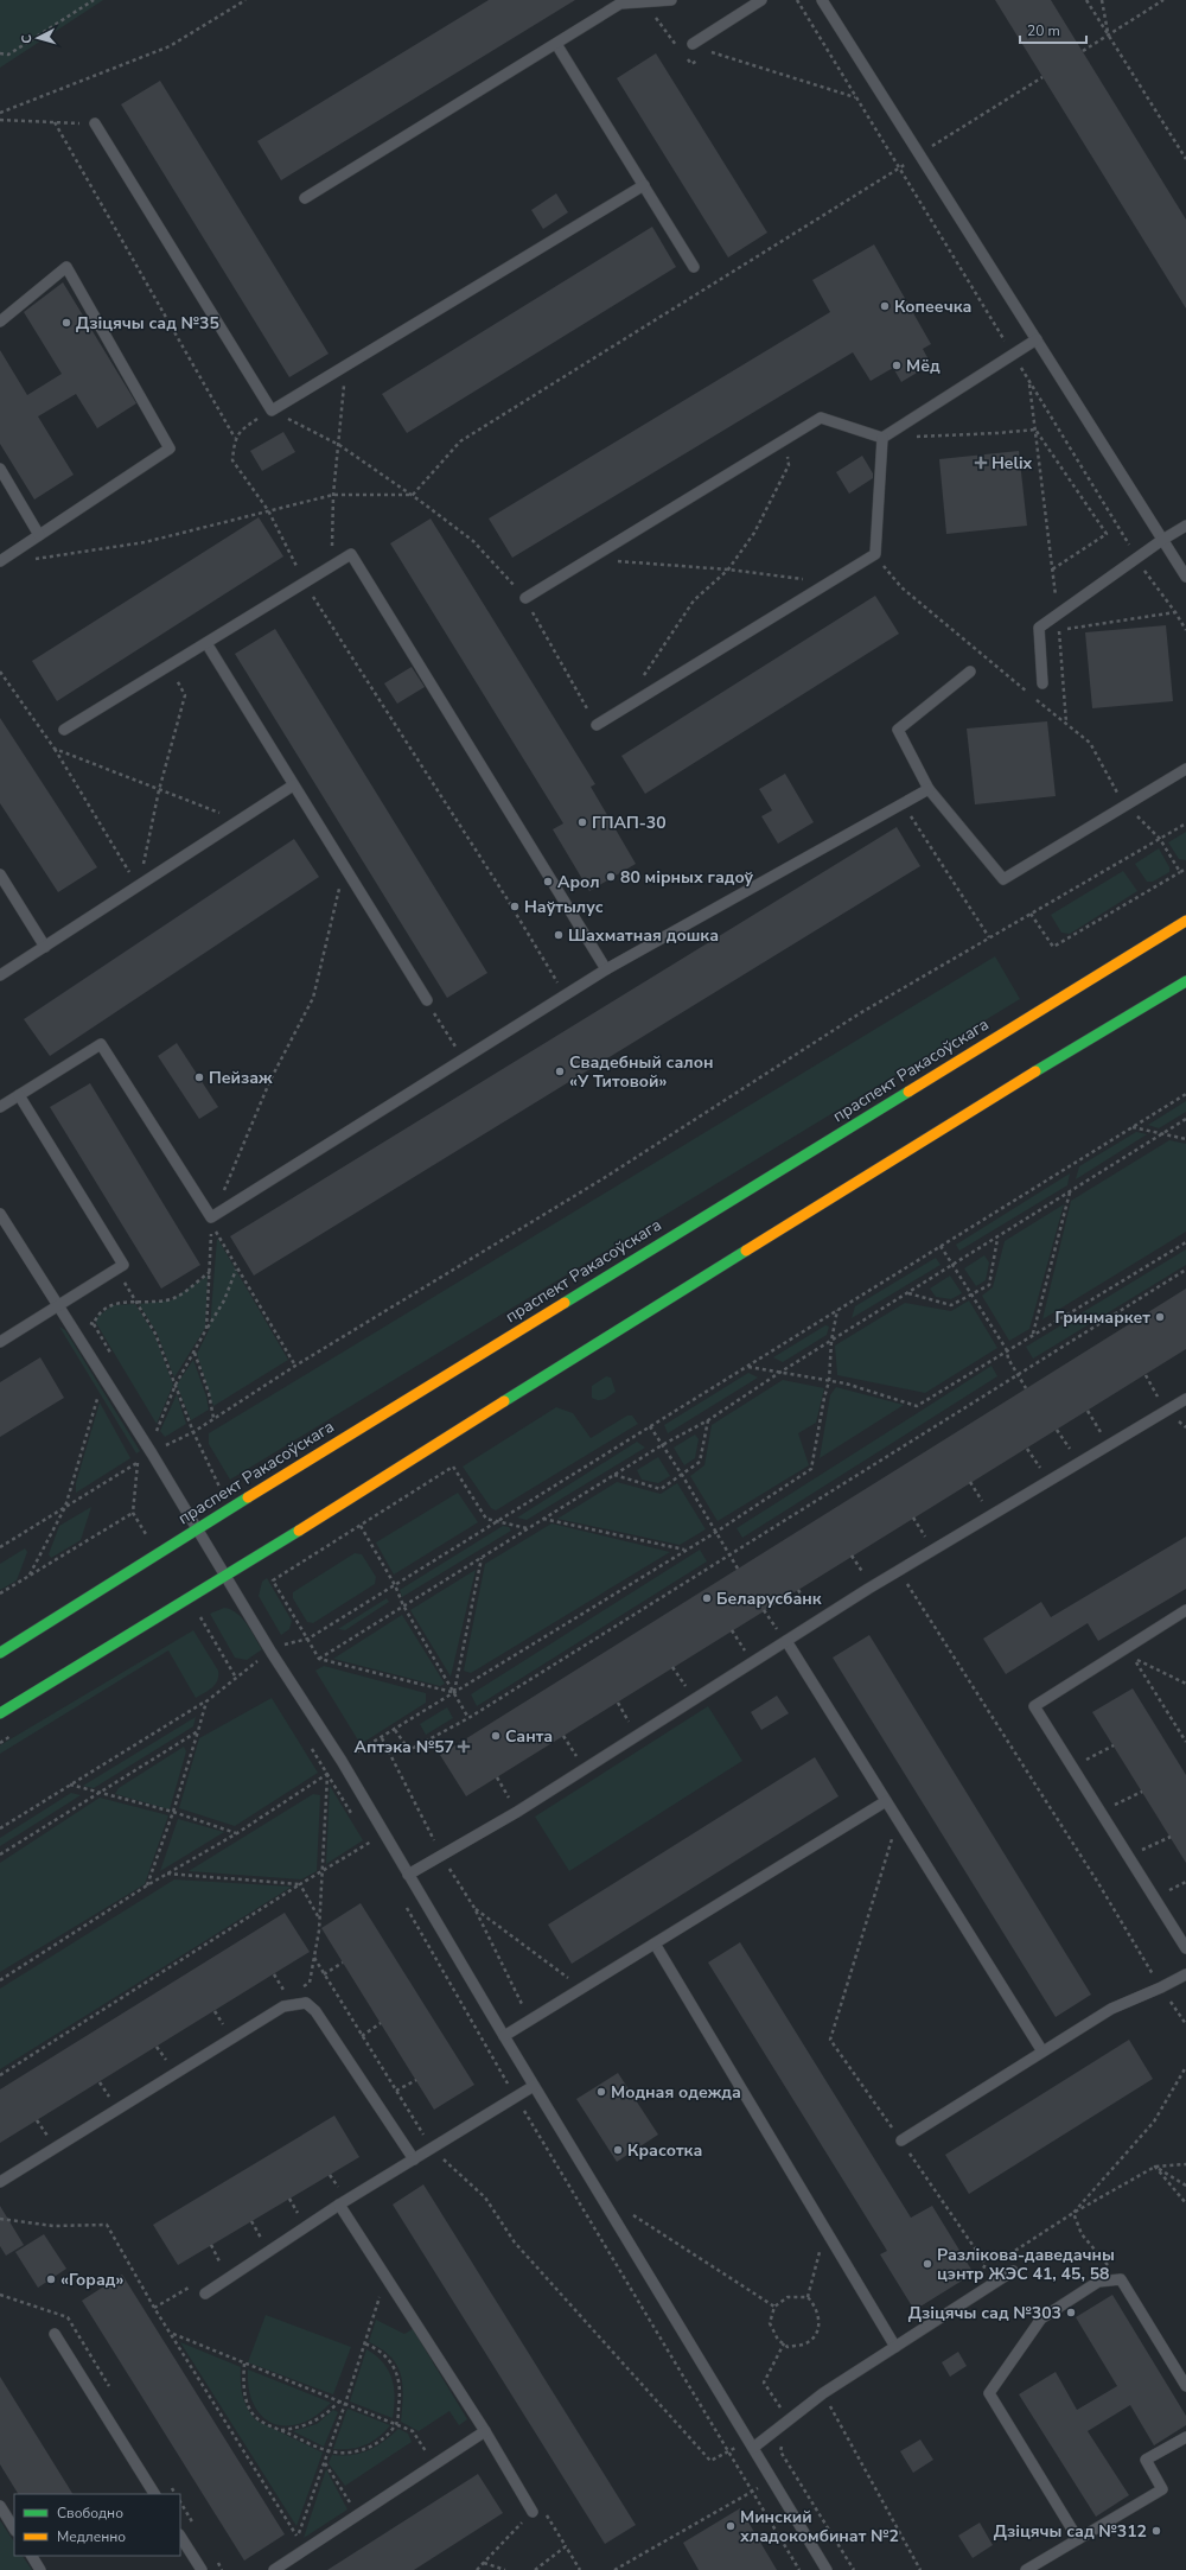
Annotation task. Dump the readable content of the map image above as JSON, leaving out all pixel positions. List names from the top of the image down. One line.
{"streets":{"main road":["праспект Ракасоўскага"]},"places":{"other":["Копеечка","Дзіцячы сад №35","Мёд","ГПАП-30","80 мірных гадоў","Арол","Наўтылус","Шахматная дошка","Свадебный салон «У Титовой»","Пейзаж","Гринмаркет","Беларусбанк","Санта","Модная одежда","Красотка","Разлікова-даведачны цэнтр ЖЭС 41, 45, 58","«Горад»","Дзіцячы сад №303","Минский хладокомбинат №2","Дзіцячы сад №312"],"health":["Helix","Аптэка №57"]},"legend":["Свободно","Медленно"],"scale_bar":"20 m","north":"left"}
